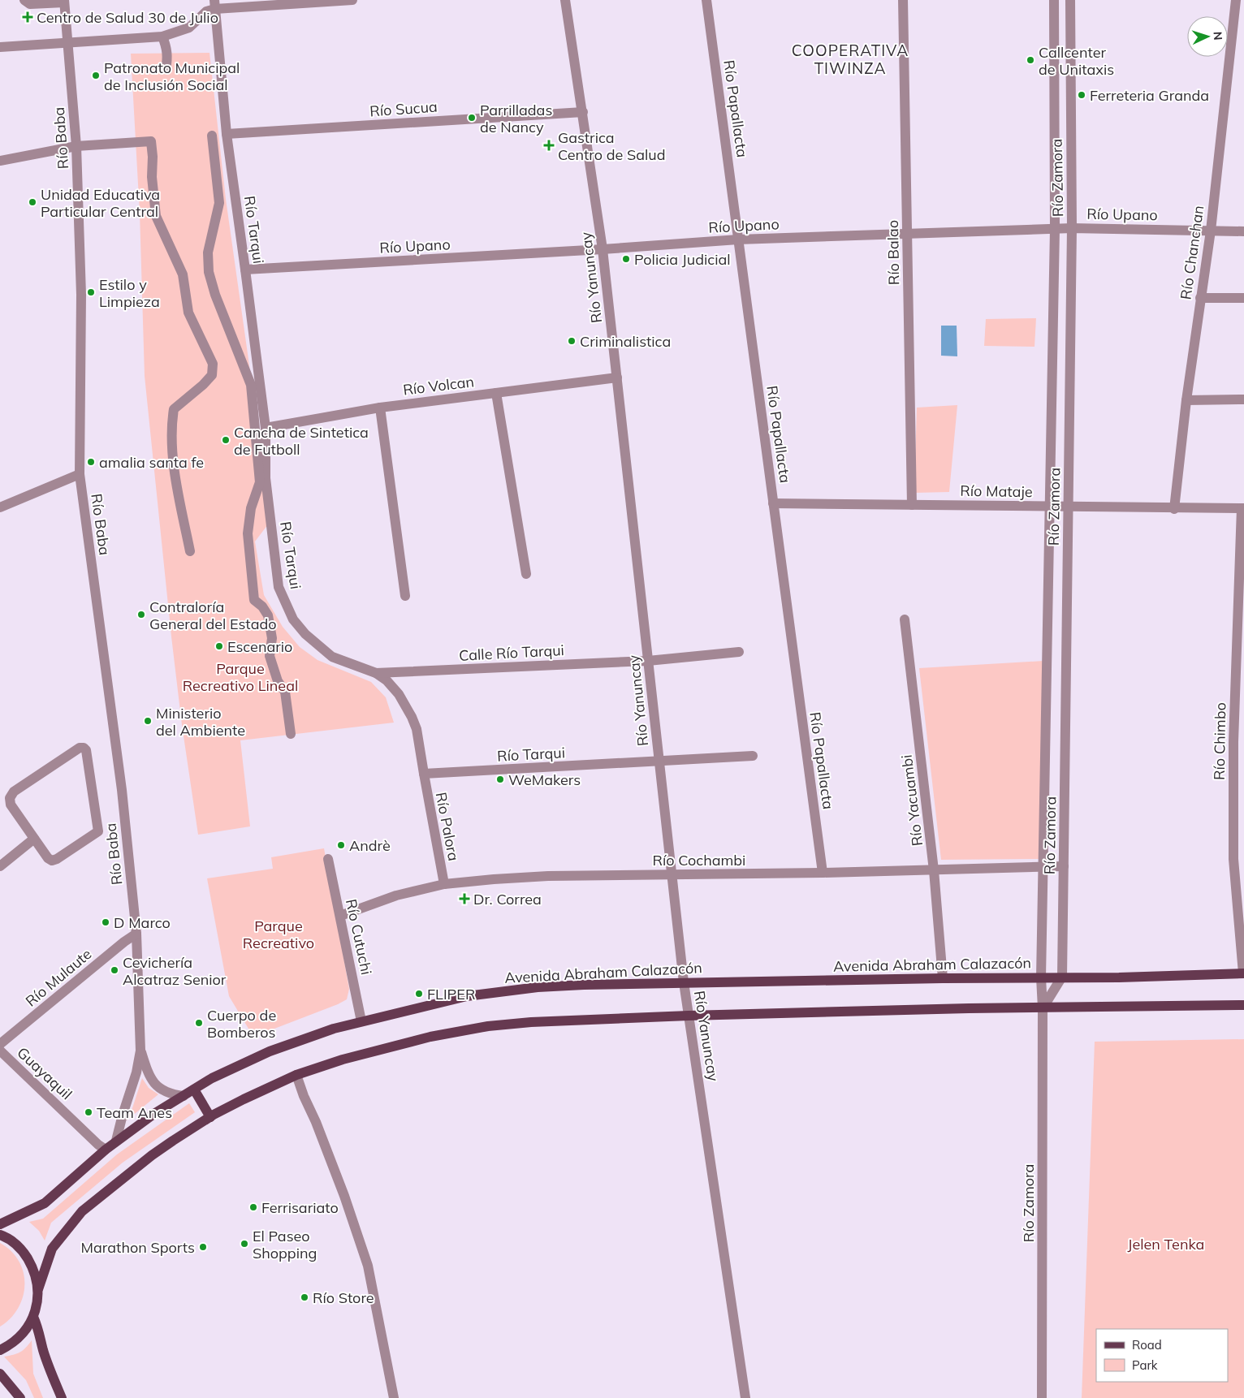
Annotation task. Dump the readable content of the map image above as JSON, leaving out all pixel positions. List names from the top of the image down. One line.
{"streets":{"main road":["Avenida Abraham Calazacón"],"street":["Río Sucua","Río Papallacta","Río Baba","Río Zamora","Río Upano","Río Tarqui","Río Balao","Río Chanchan","Río Yanuncay","Río Volcan","Río Mataje","Calle Río Tarqui","Río Chimbo","Río Yacuambi","Río Palora","Río Cochambi","Río Cutuchi","Río Mulaute","Guayaquil"]},"crossings":[["Río Sucua","Río Tarqui"],["Río Sucua","Río Yanuncay"],["Río Papallacta","Río Upano"],["Río Papallacta","Río Mataje"],["Río Papallacta","Río Cochambi"],["Río Baba","Avenida Abraham Calazacón"],["Río Baba","Río Mulaute"],["Río Zamora","Río Upano"],["Río Zamora","Río Mataje"],["Río Zamora","Río Cochambi"],["Río Zamora","Avenida Abraham Calazacón"],["Río Upano","Río Tarqui"],["Río Upano","Río Balao"],["Río Upano","Río Chanchan"],["Río Upano","Río Yanuncay"],["Río Tarqui","Río Yanuncay"],["Río Tarqui","Río Volcan"],["Río Tarqui","Calle Río Tarqui"],["Río Tarqui","Río Palora"],["Río Balao","Río Mataje"],["Río Chanchan","Río Mataje"],["Río Yanuncay","Río Volcan"],["Río Yanuncay","Calle Río Tarqui"],["Río Yanuncay","Río Cochambi"],["Río Yanuncay","Avenida Abraham Calazacón"],["Río Mataje","Río Chimbo"],["Río Chimbo","Avenida Abraham Calazacón"],["Río Yacuambi","Río Cochambi"],["Río Yacuambi","Avenida Abraham Calazacón"],["Río Palora","Río Cochambi"],["Río Cochambi","Río Cutuchi"],["Río Cutuchi","Avenida Abraham Calazacón"],["Avenida Abraham Calazacón","Guayaquil"]],"districts":["COOPERATIVA TIWINZA"],"parks":["Parque Recreativo Lineal","Parque Recreativo","Jelen Tenka"],"places":{"health":["Centro de Salud 30 de Julio","Gastrica Centro de Salud","Dr. Correa"],"other":["Callcenter de Unitaxis","Patronato Municipal de Inclusión Social","Ferreteria Granda","Parrilladas de Nancy","Unidad Educativa Particular Central","Policia Judicial","Estilo y Limpieza","Criminalistica","Cancha de Sintetica de Futboll","amalia santa fe","Contraloría General del Estado","Escenario","Ministerio del Ambiente","WeMakers","Andrè","D Marco","Cevichería Alcatraz Senior","FLIPER","Cuerpo de Bomberos","Team Anes","Ferrisariato","El Paseo Shopping","Marathon Sports","Río Store"]},"legend":["Road","Park"],"north":"right"}
